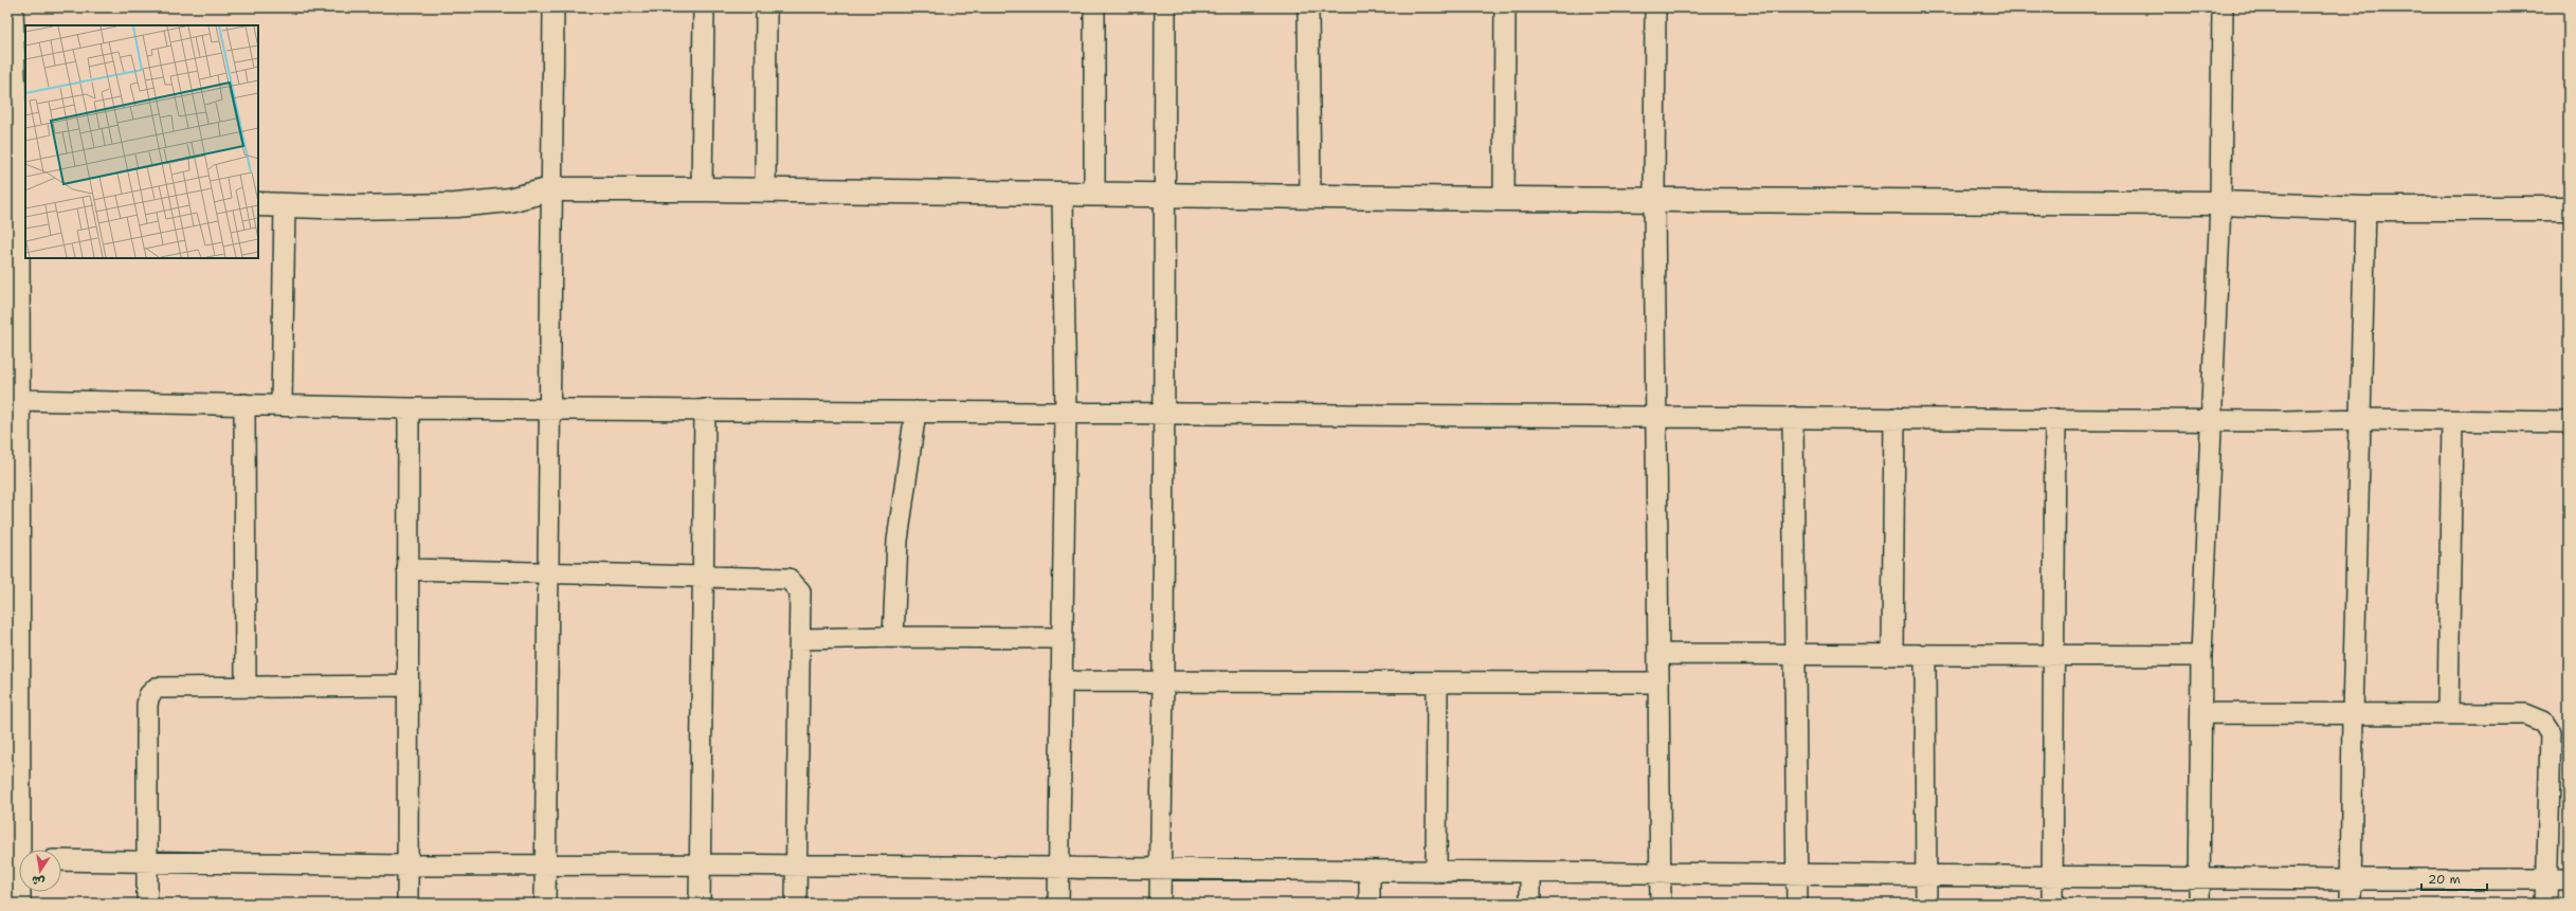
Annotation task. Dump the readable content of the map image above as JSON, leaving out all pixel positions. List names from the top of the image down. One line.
{"scale_bar":"20 m","north":"bottom"}
